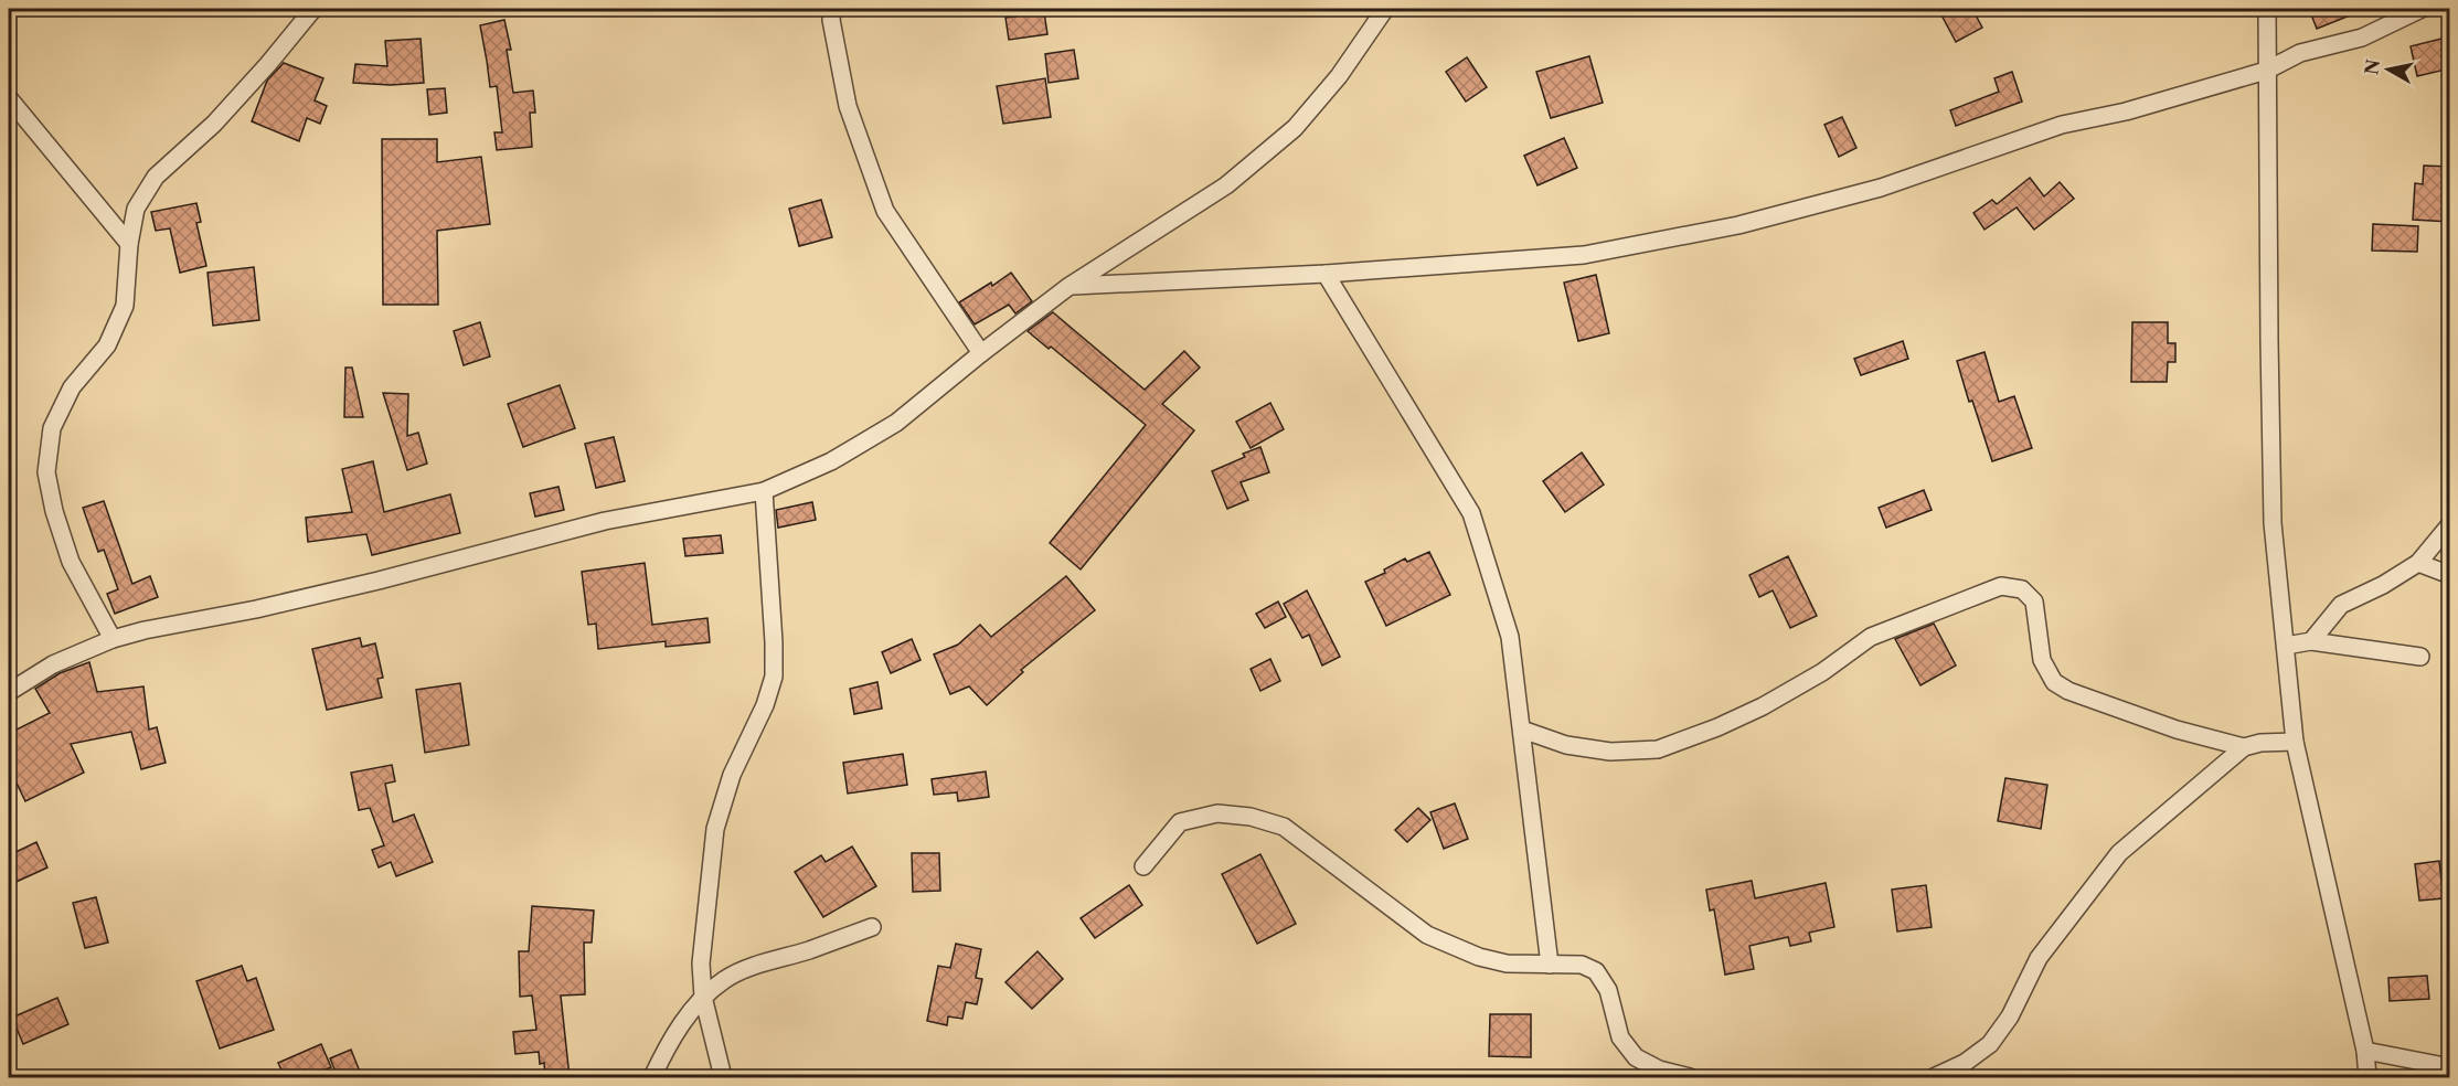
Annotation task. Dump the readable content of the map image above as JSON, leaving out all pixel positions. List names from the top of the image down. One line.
{"north":"left"}
